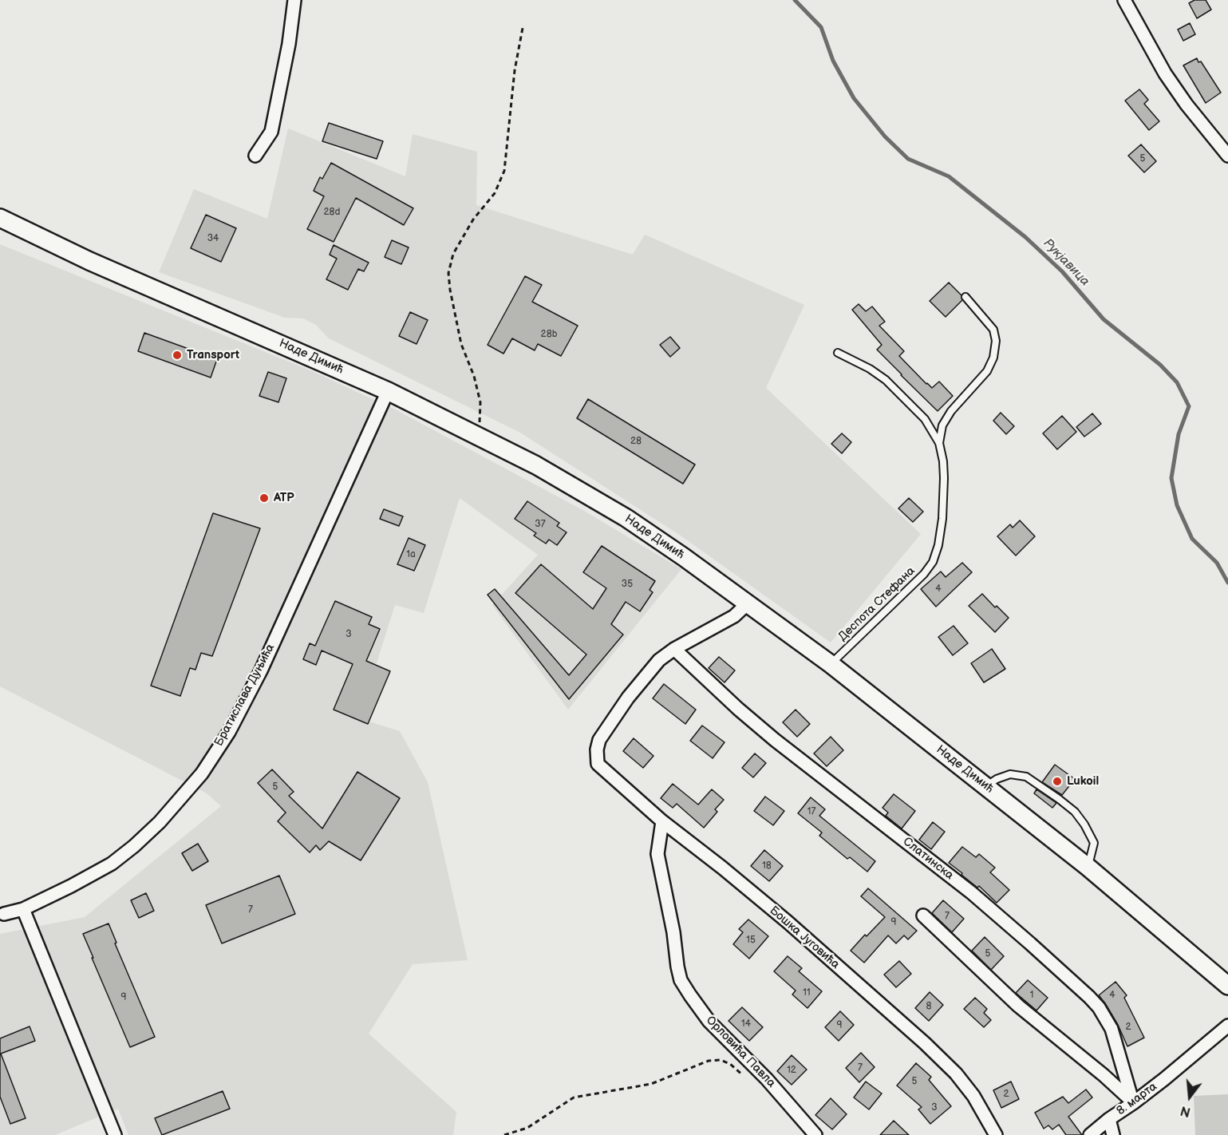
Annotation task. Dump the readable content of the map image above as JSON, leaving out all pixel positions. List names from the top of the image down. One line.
{"streets":{"main road":["Наде Димић"],"street":["Братислава Дуњића","Слатинска","Бошка Југовића","Орловића Павла","8. марта"],"lane":["Деспота Стефана"]},"crossings":[["Наде Димић","Деспота Стефана"],["Наде Димић","Братислава Дуњића"],["Слатинска","Бошка Југовића"],["Слатинска","8. марта"],["Бошка Југовића","Орловића Павла"]],"water":["Рукјавица"],"places":["Transport","ATP","Lukoil"],"house_numbers":["5","28d","34","28b","28","37","1a","35","4","3","5","17","18","7","7","9","15","5","11","1","4","9","8","14","9","2","7","12","5","2","3"],"north":"bottom"}
